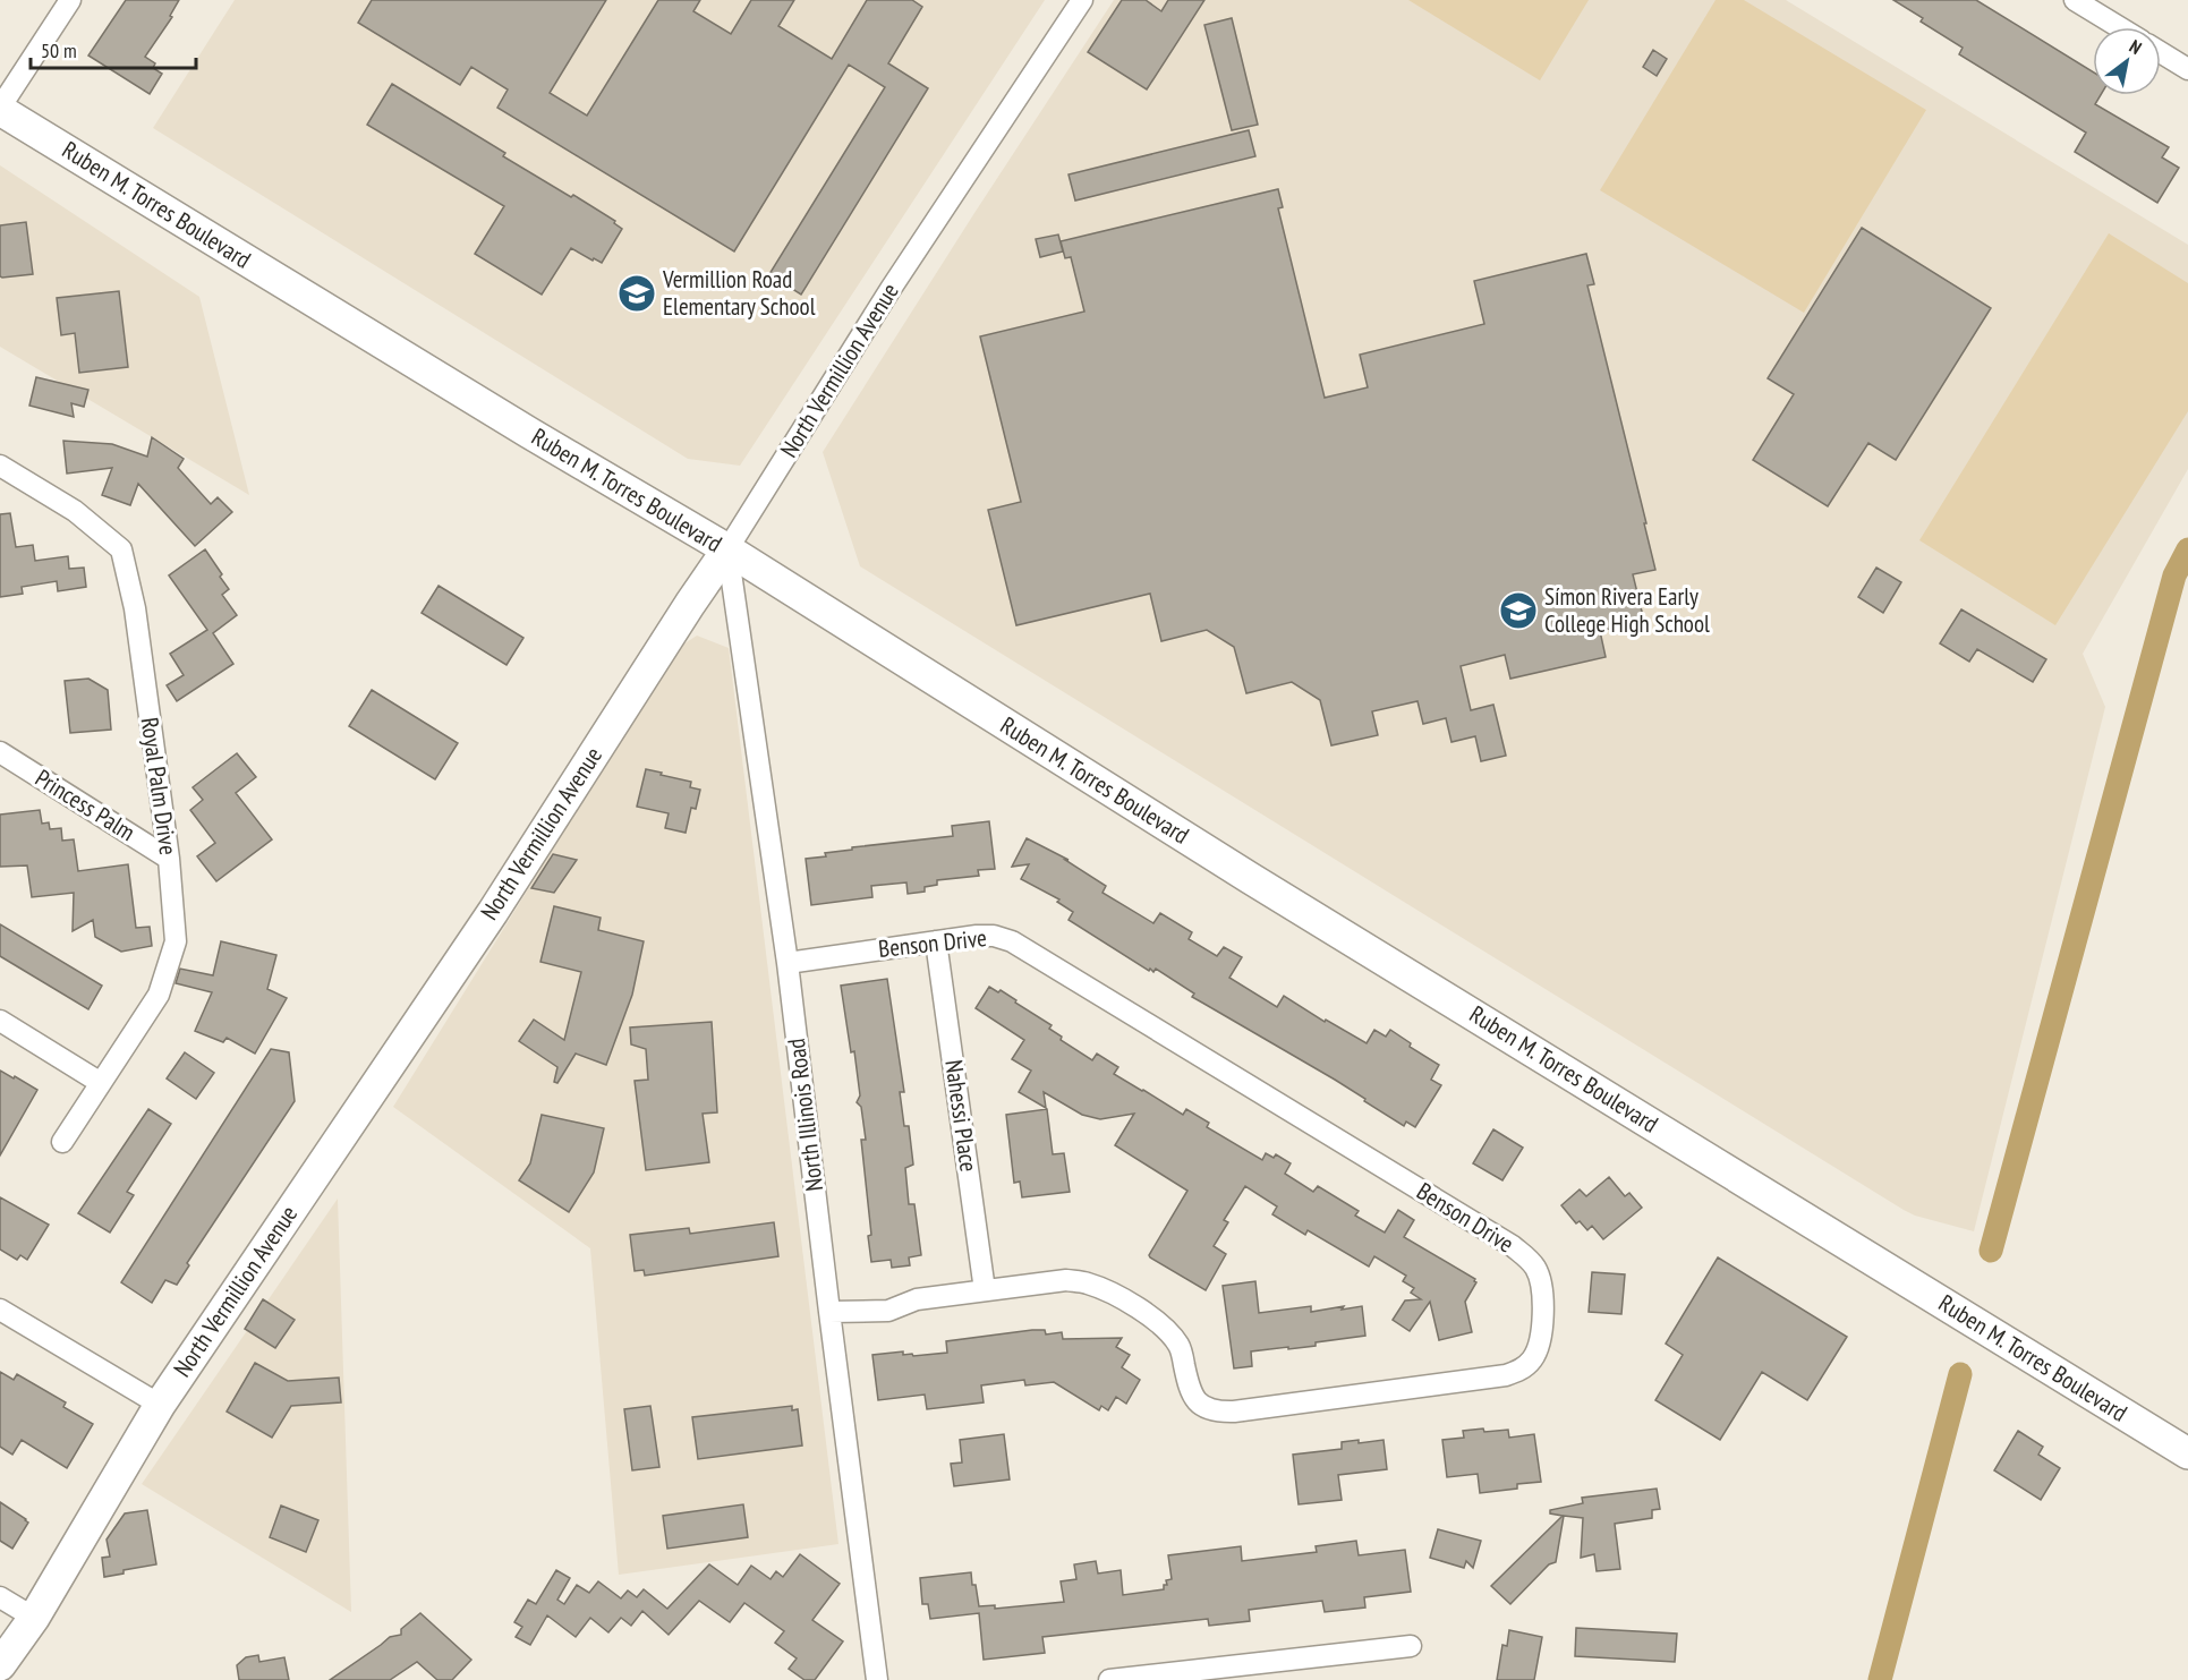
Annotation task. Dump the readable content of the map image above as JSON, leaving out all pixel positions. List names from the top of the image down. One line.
{"streets":{"main road":["Ruben M. Torres Boulevard","North Vermillion Avenue"],"street":["Royal Palm Drive","Princess Palm","Benson Drive","North Illinois Road","Nahessi Place"]},"crossings":[["Ruben M. Torres Boulevard","North Vermillion Avenue"],["Ruben M. Torres Boulevard","North Illinois Road"],["North Vermillion Avenue","North Illinois Road"],["Royal Palm Drive","Princess Palm"],["Benson Drive","North Illinois Road"],["Benson Drive","Nahessi Place"]],"places":{"school or university":["Vermillion Road Elementary School","Símon Rivera Early College High School"]},"scale_bar":"50 m","north":"top right"}
